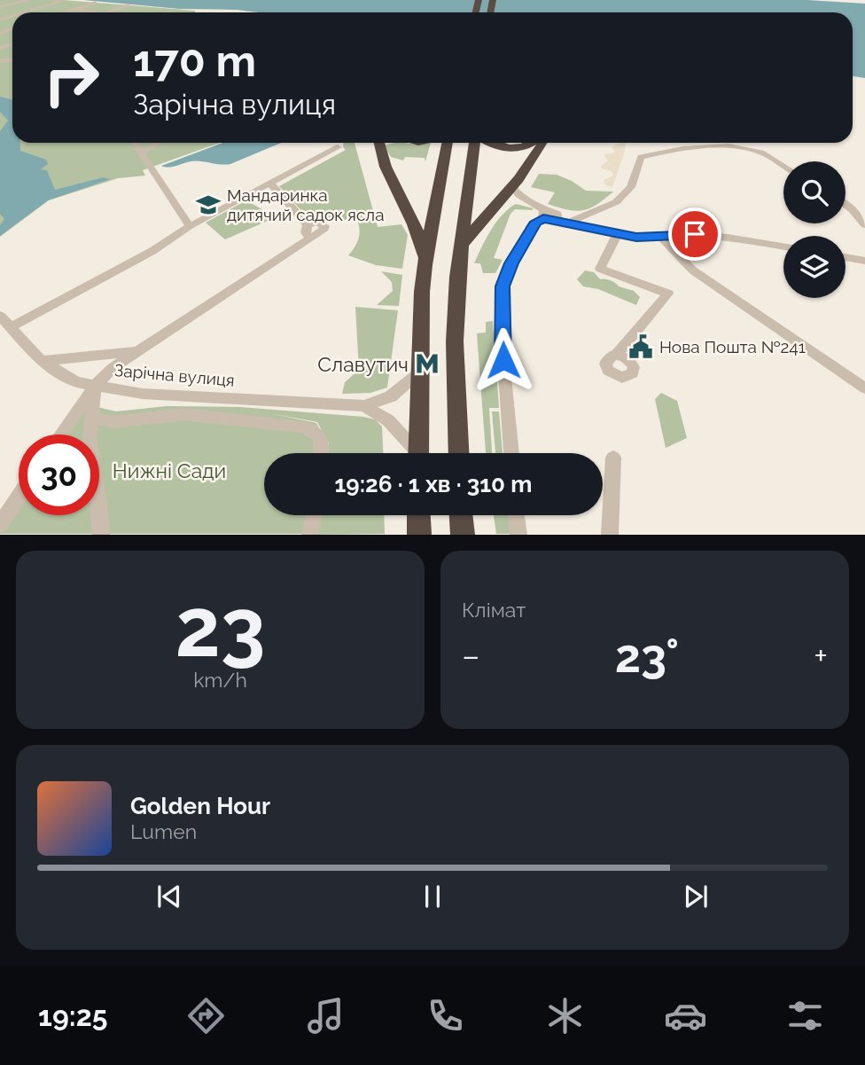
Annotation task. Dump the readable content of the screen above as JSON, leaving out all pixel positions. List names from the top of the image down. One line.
{"streets":{"street":["Зарічна вулиця"]},"parks":["Нижні Сади"],"places":{"school or university":["Мандаринка дитячий садок ясла"],"public building":["Нова Пошта №241"],"metro station":["Славутич"]},"page":{"turn":["170 m","Зарічна вулиця"],"limit":"30","trip":"19:26 · 1 хв · 310 m","tile":[["23","km/h"],"Клімат"],"heat":["−","23°","+"],"song":["Golden Hour","Lumen"],"tabs":"19:25"}}
